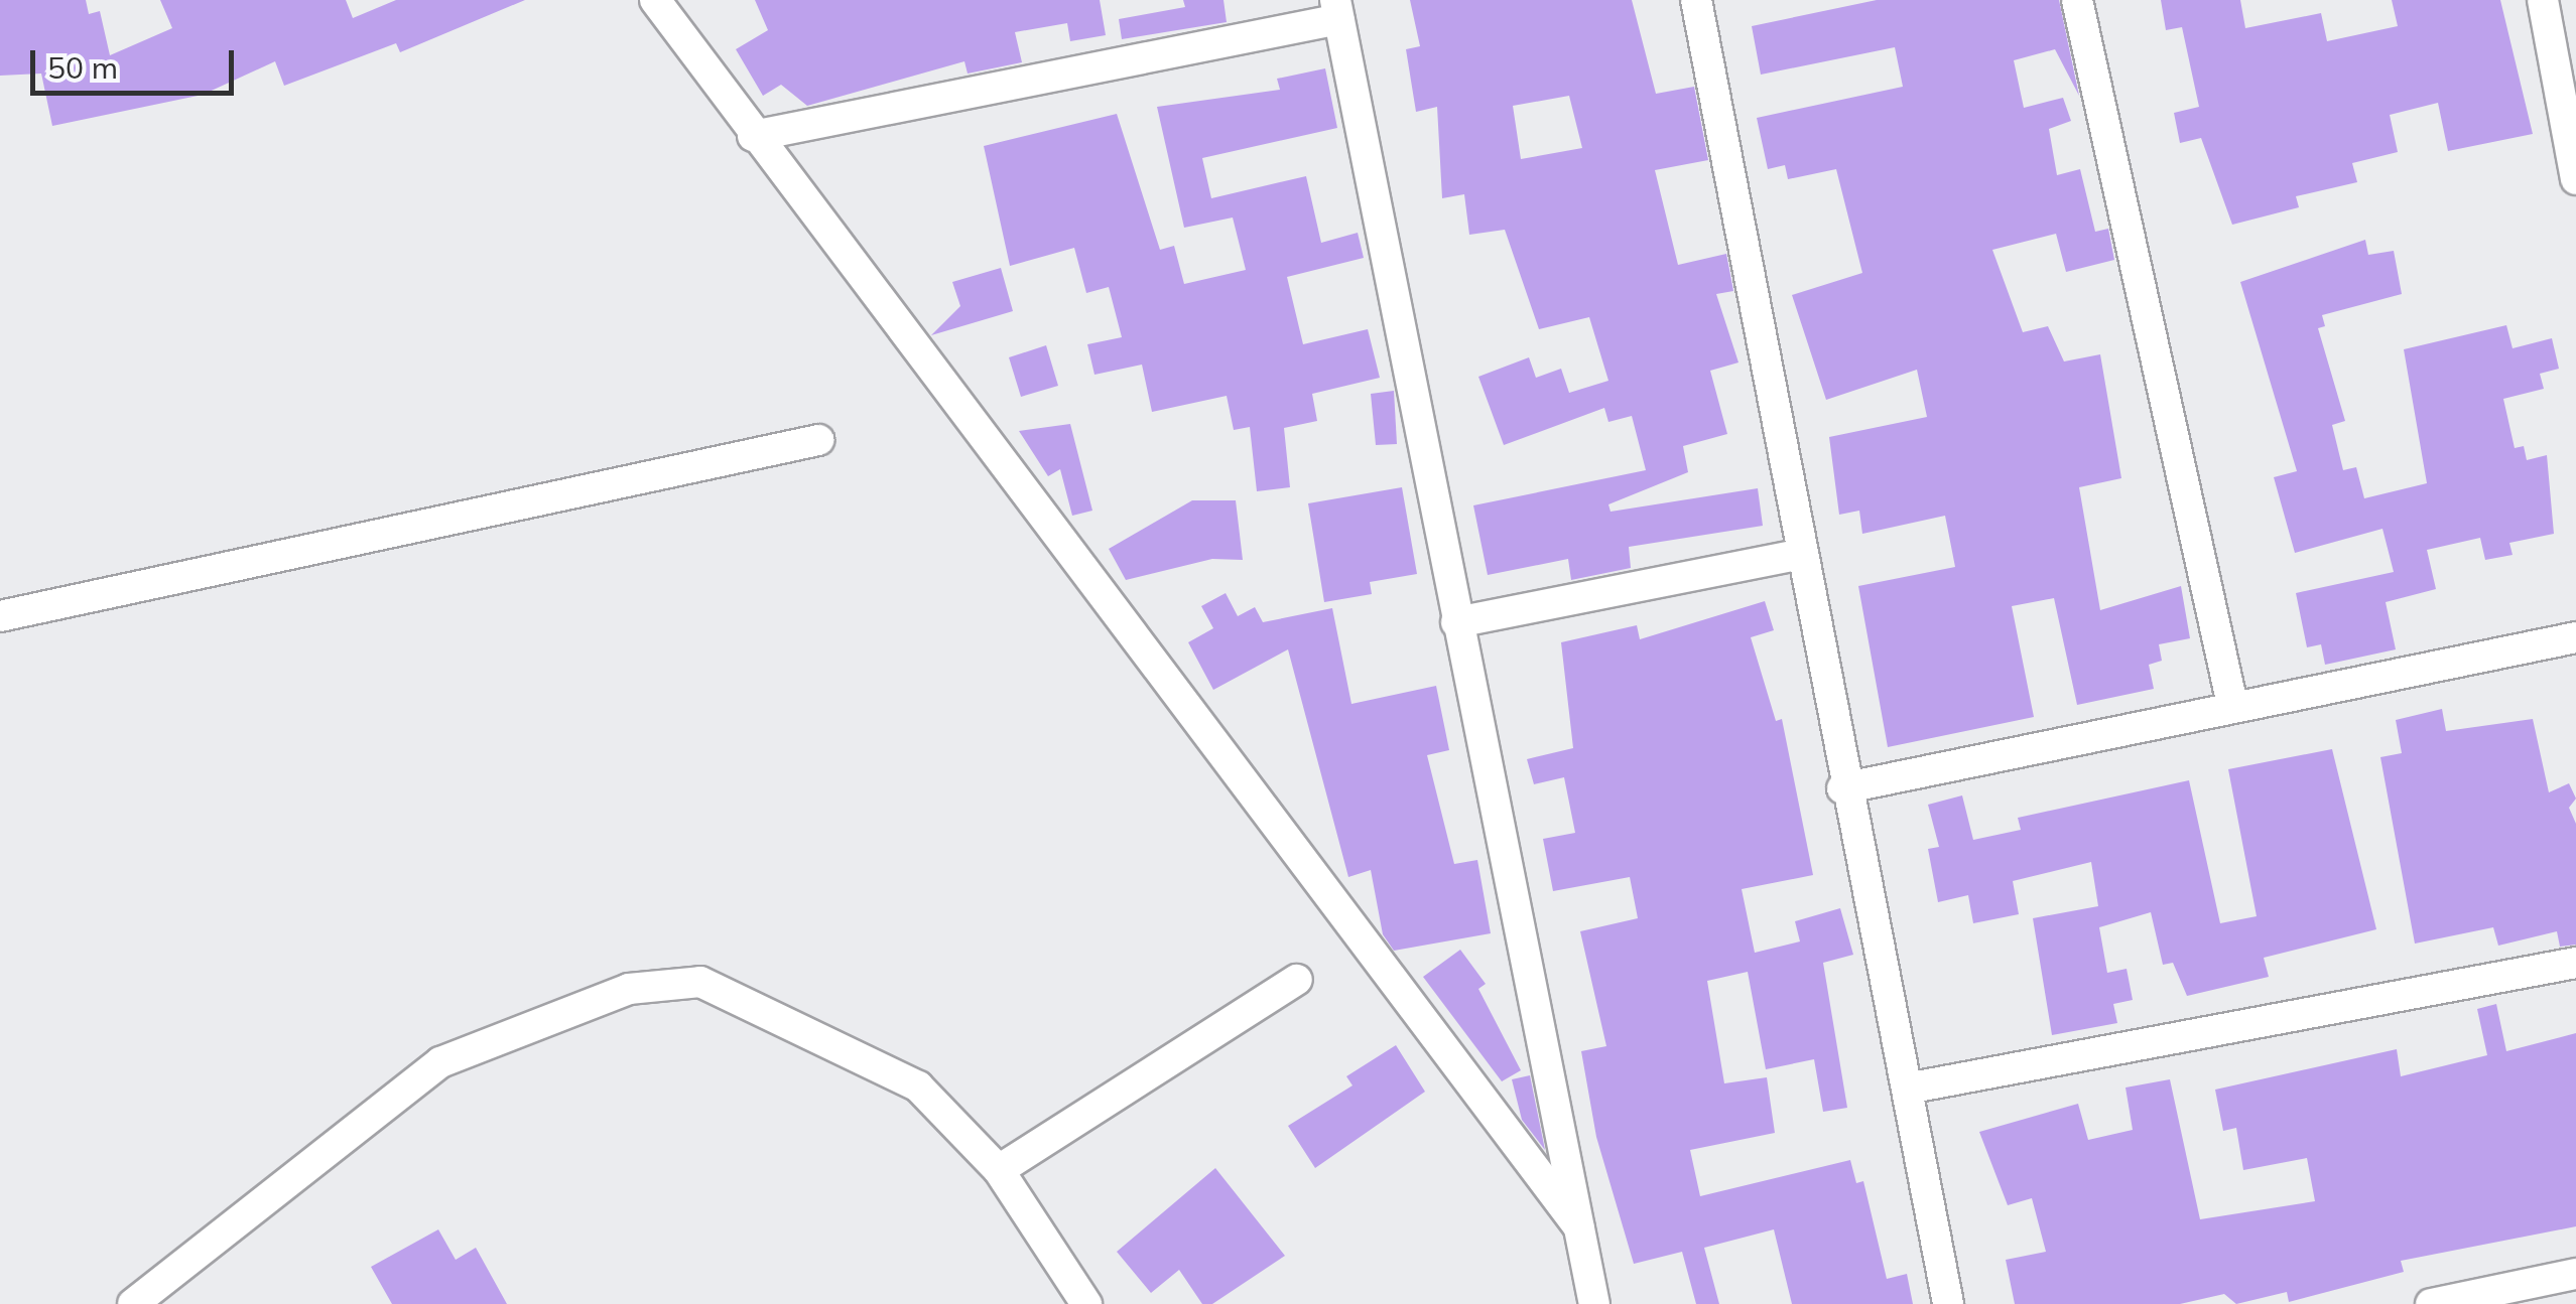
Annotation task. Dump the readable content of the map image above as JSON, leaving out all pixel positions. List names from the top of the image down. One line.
{"scale_bar":"50 m"}
